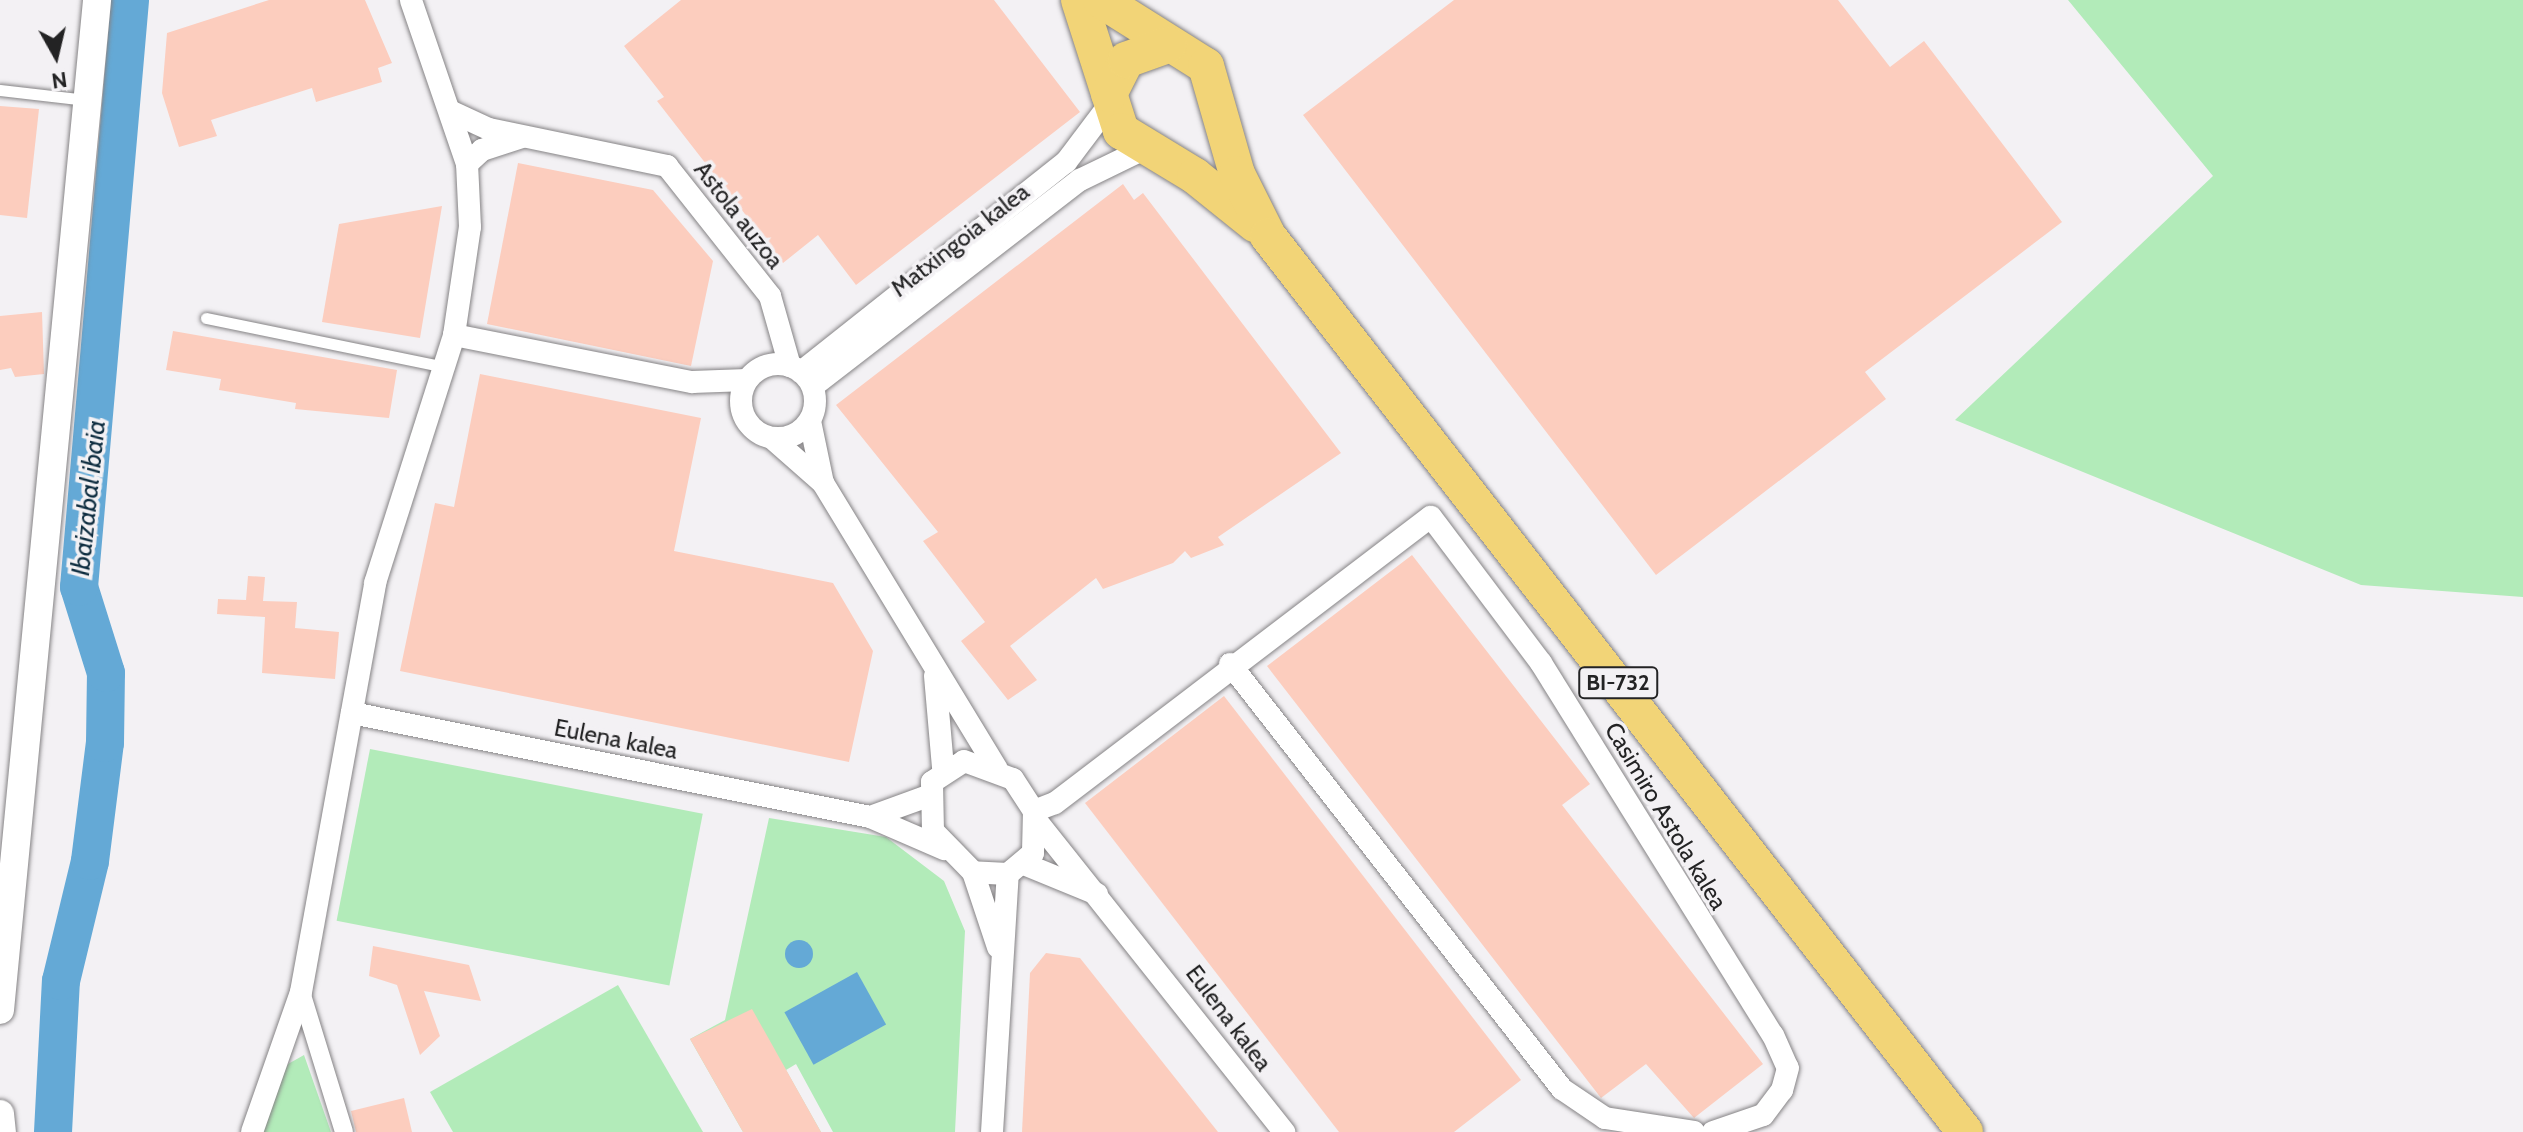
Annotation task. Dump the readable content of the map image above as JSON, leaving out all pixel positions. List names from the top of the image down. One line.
{"streets":{"main road":["BI-732"],"street":["Astola auzoa","Matxingoia kalea","Eulena kalea","Casimiro Astola kalea"]},"crossings":[["Astola auzoa","Matxingoia kalea"],["Matxingoia kalea","BI-732"],["Eulena kalea","Casimiro Astola kalea"]],"water":["Ibaizabal ibaia"],"north":"bottom"}
